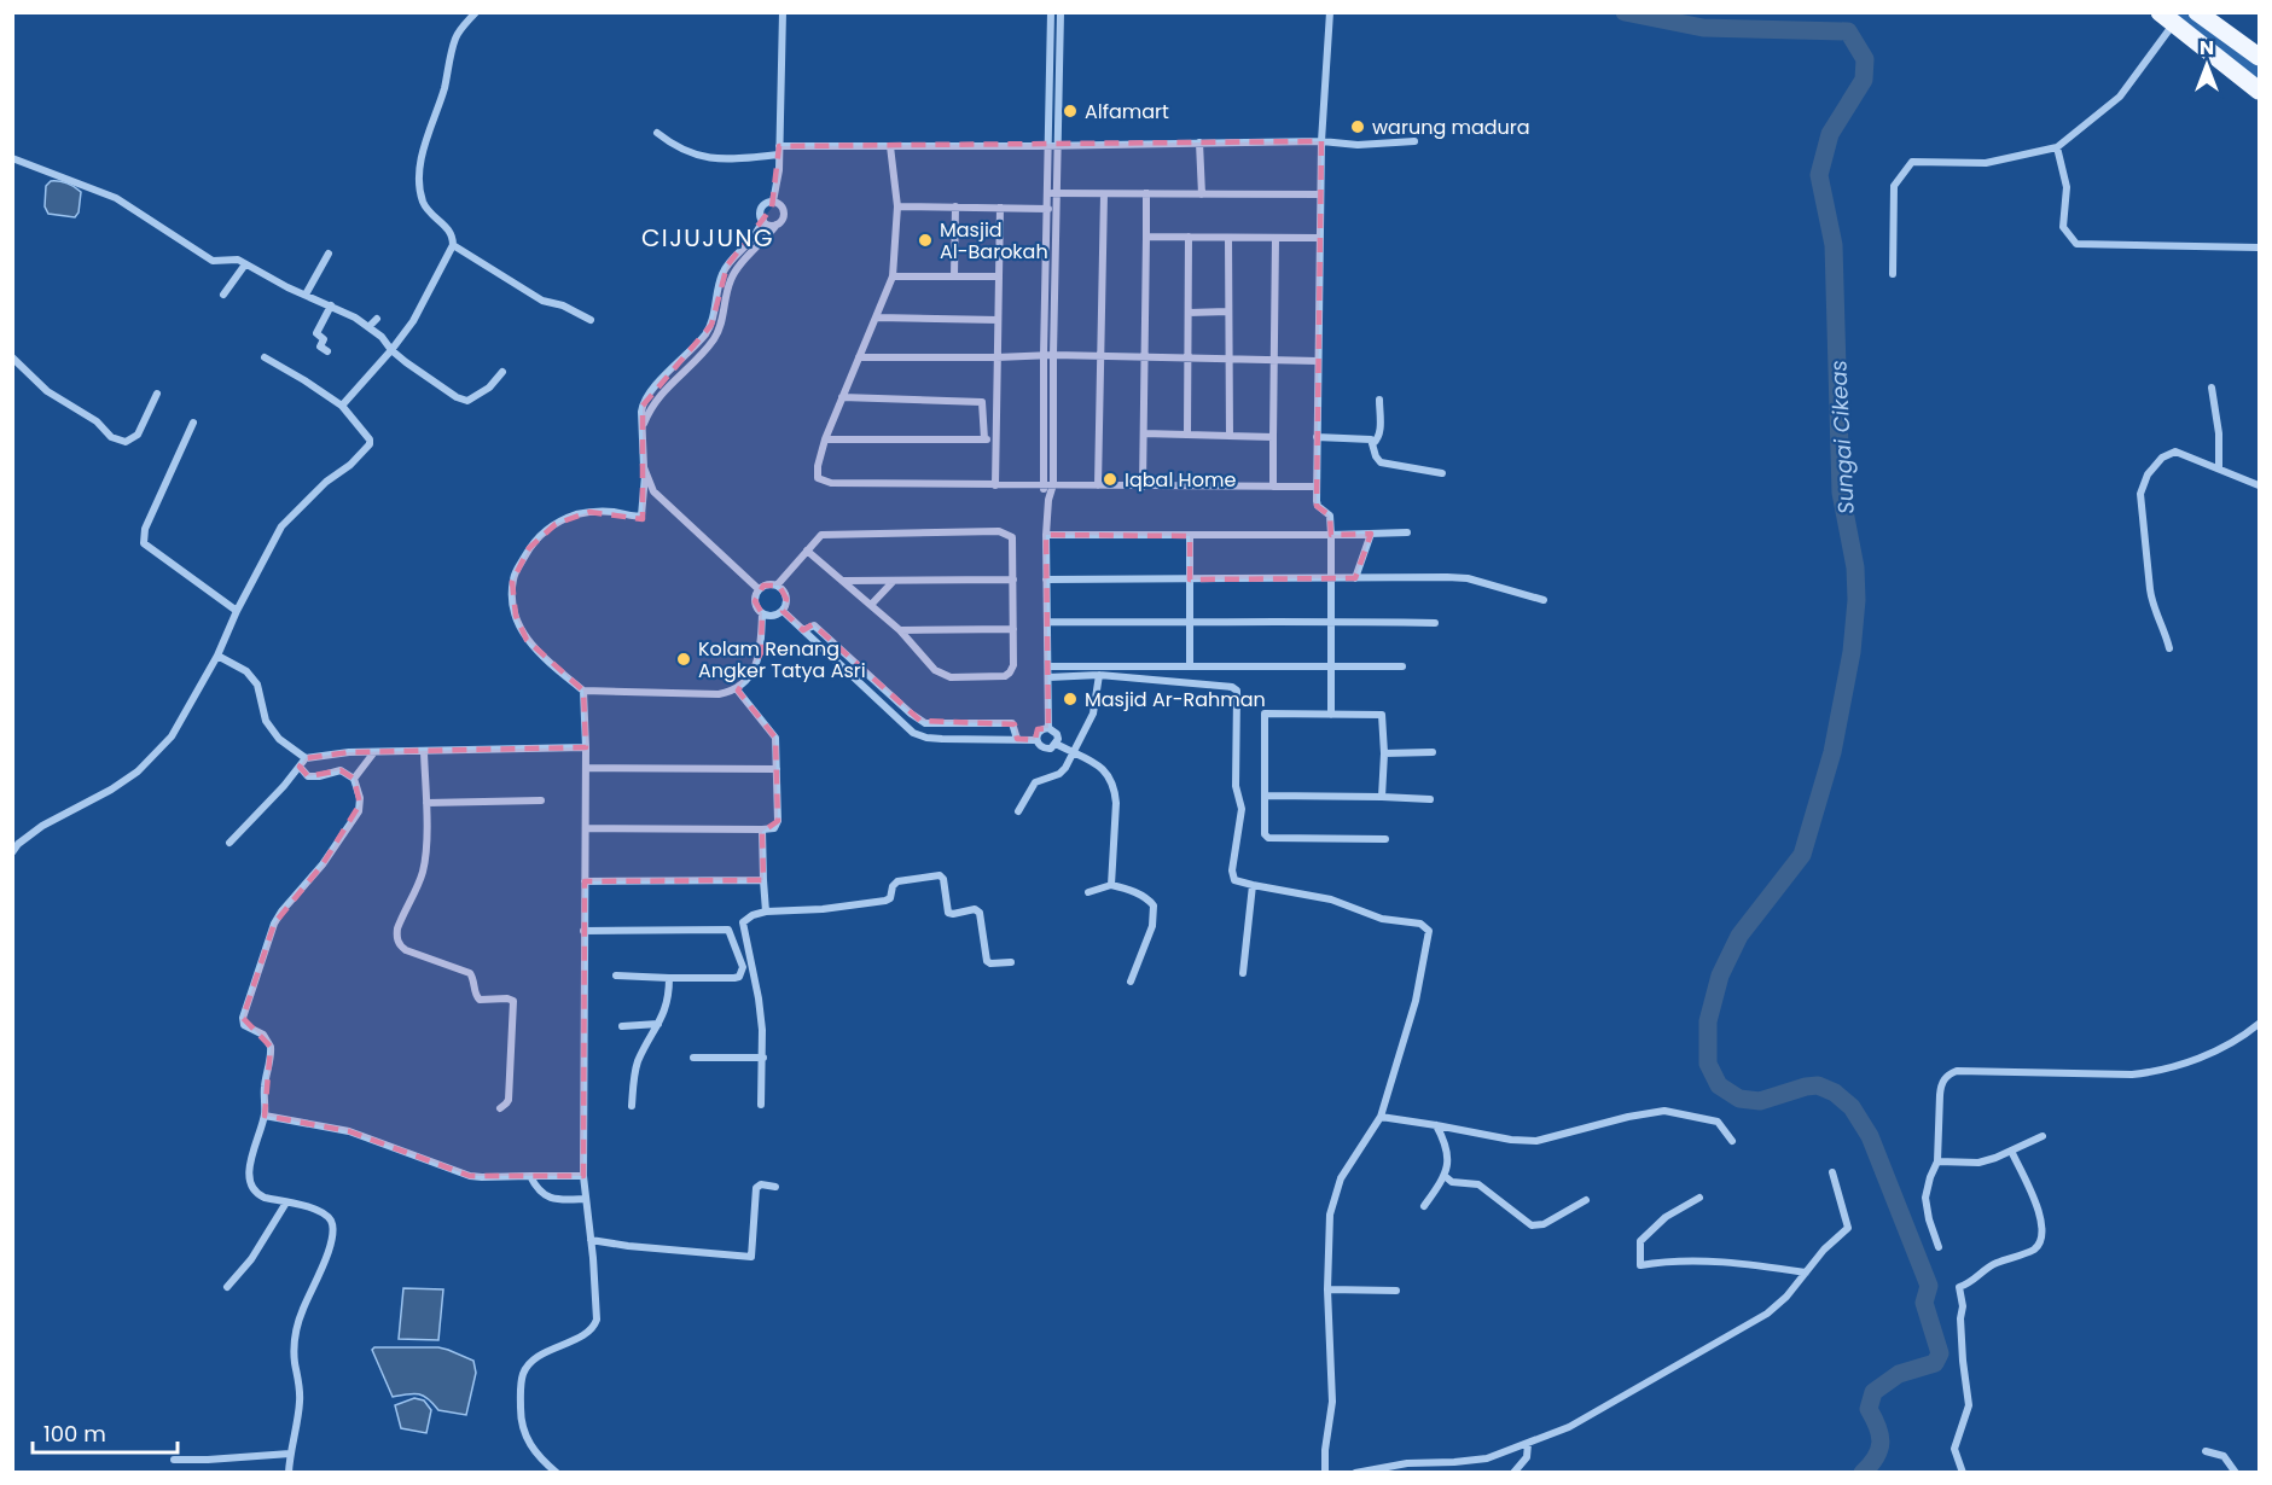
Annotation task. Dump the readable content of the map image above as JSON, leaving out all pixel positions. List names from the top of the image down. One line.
{"districts":["CIJUJUNG"],"water":["Sungai Cikeas"],"places":["Alfamart","warung madura","Masjid Al-Barokah","Iqbal Home","Kolam Renang Angker Tatya Asri","Masjid Ar-Rahman"],"scale_bar":"100 m","north":"top"}
